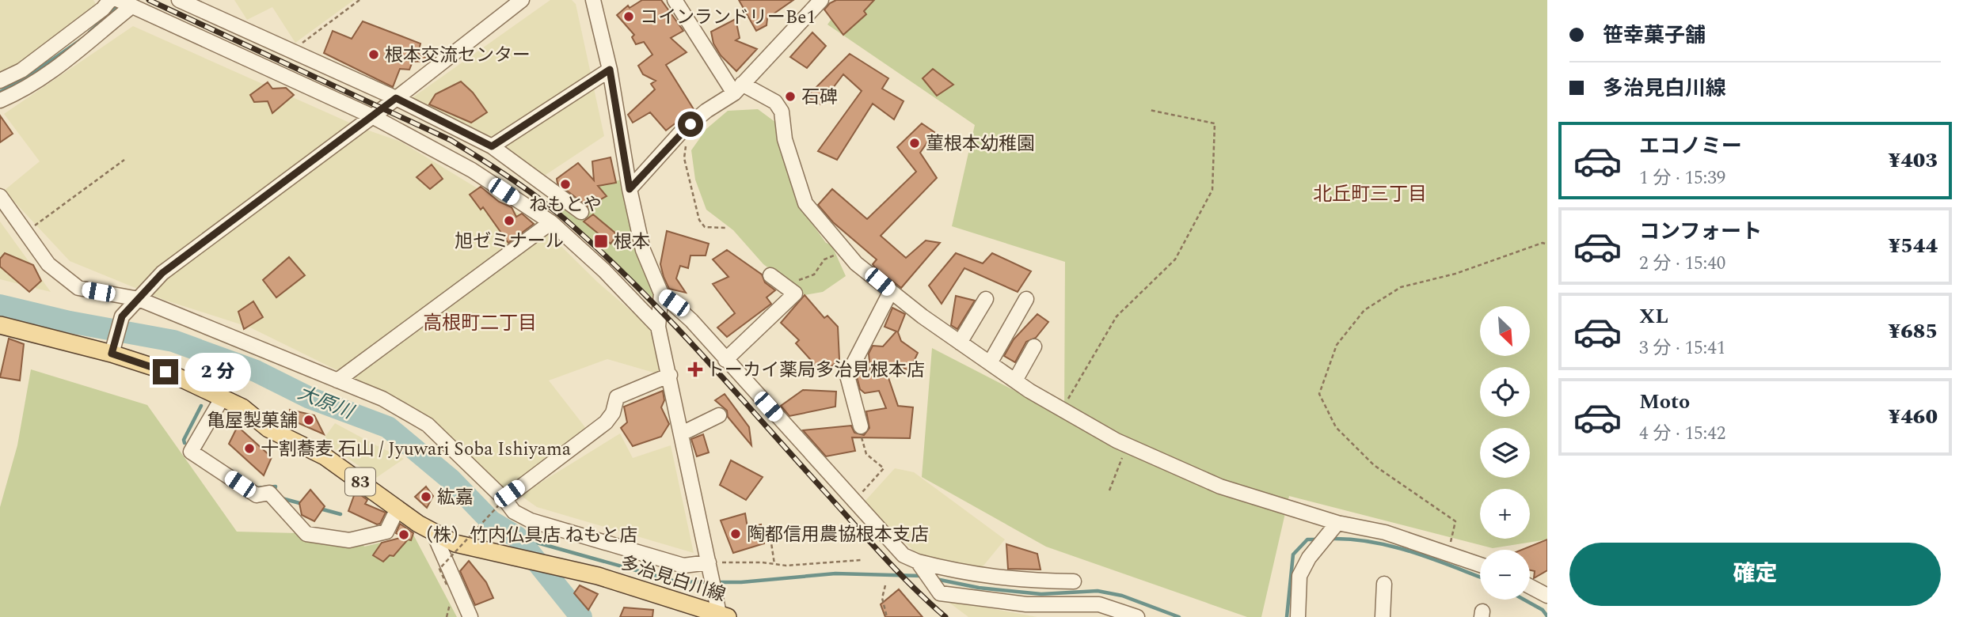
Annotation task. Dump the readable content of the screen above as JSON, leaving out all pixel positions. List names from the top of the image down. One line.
{"streets":{"main road":["83","多治見白川線"]},"districts":["北丘町三丁目","高根町二丁目"],"water":["大原川"],"places":{"other":["コインランドリーBe1","根本交流センター","石碑","菫根本幼稚園","ねもとや","旭ゼミナール","亀屋製菓舗","十割蕎麦 石山 / Jyuwari Soba Ishiyama","紘嘉","陶都信用農協根本支店","（株）竹内仏具店 ねもと店"],"transit":["根本"],"health":["トーカイ薬局多治見根本店"]},"north":"bottom right","page":{"banner":["笹幸菓子舗","多治見白川線"],"list":[{"name":"エコノミー","note":"1 分 · 15:39","value":"¥403"},{"name":"コンフォート","note":"2 分 · 15:40","value":"¥544"},{"name":"XL","note":"3 分 · 15:41","value":"¥685"},{"name":"Moto","note":"4 分 · 15:42","value":"¥460"}],"map_buttons":["+","−"],"bubble":"2 分","buttons":"確定"}}
